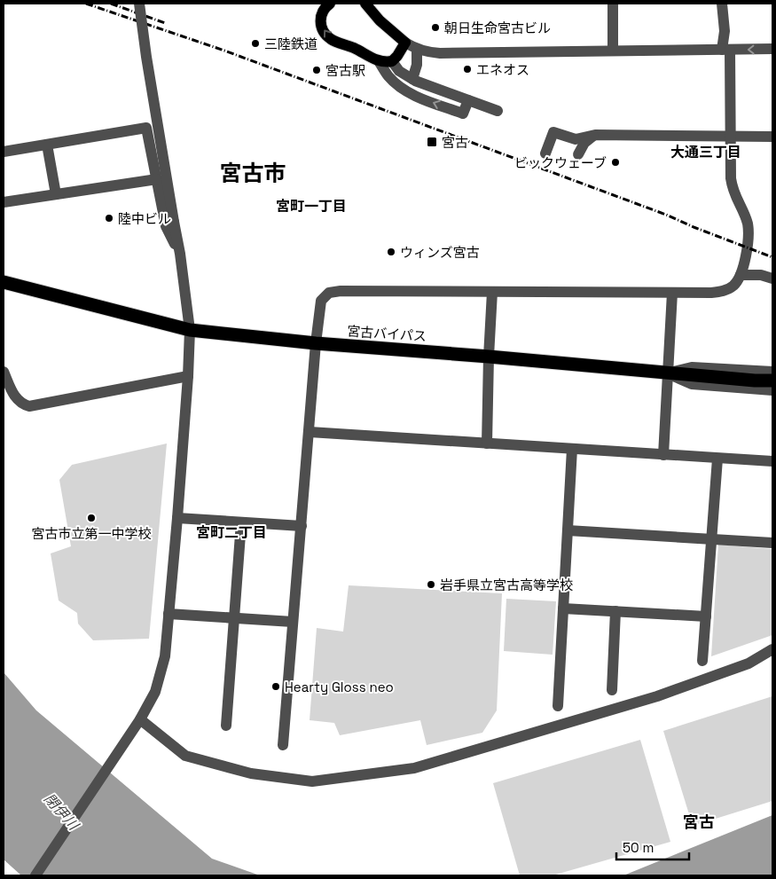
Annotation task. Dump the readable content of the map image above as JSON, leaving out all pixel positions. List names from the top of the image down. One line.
{"streets":{"highway":["宮古バイパス"]},"districts":["大通三丁目","宮古市","宮町一丁目","宮町二丁目","宮古"],"water":["閉伊川"],"places":{"other":["朝日生命宮古ビル","三陸鉄道","エネオス","宮古駅","ビックウェーブ","陸中ビル","ウィンズ宮古","宮古市立第一中学校","岩手県立宮古高等学校","Hearty Gloss neo"],"transit":["宮古"]},"scale_bar":"50 m"}
